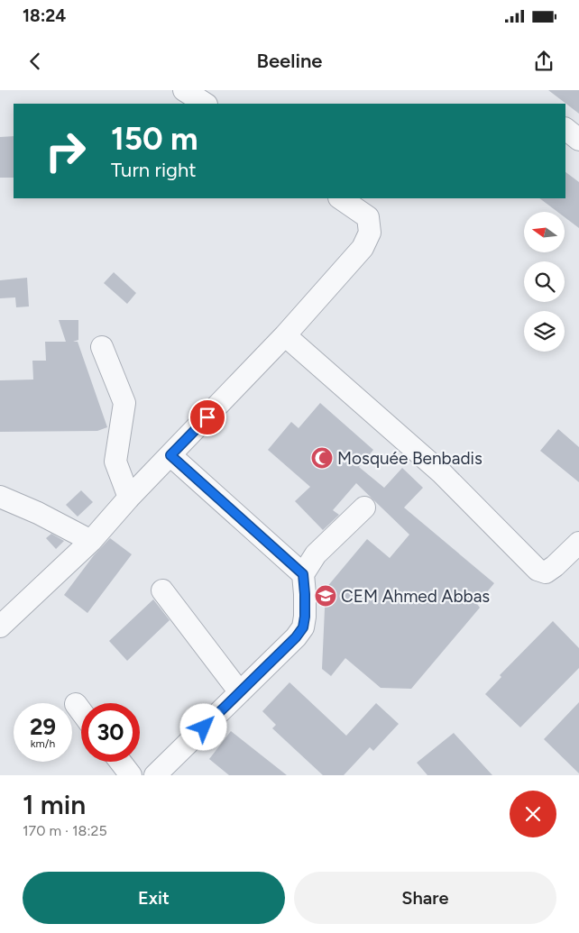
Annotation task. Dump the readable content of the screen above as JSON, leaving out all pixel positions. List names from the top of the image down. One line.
{"places":{"mosque":["Mosquée Benbadis"],"school or university":["CEM Ahmed Abbas"]},"north":"left","page":{"status":"18:24","header":"Beeline","turn":["150 m","Turn right"],"speed":"29 km/h","limit":"30","heading":["1 min","170 m · 18:25"],"buttons":["Exit","Share"]}}
